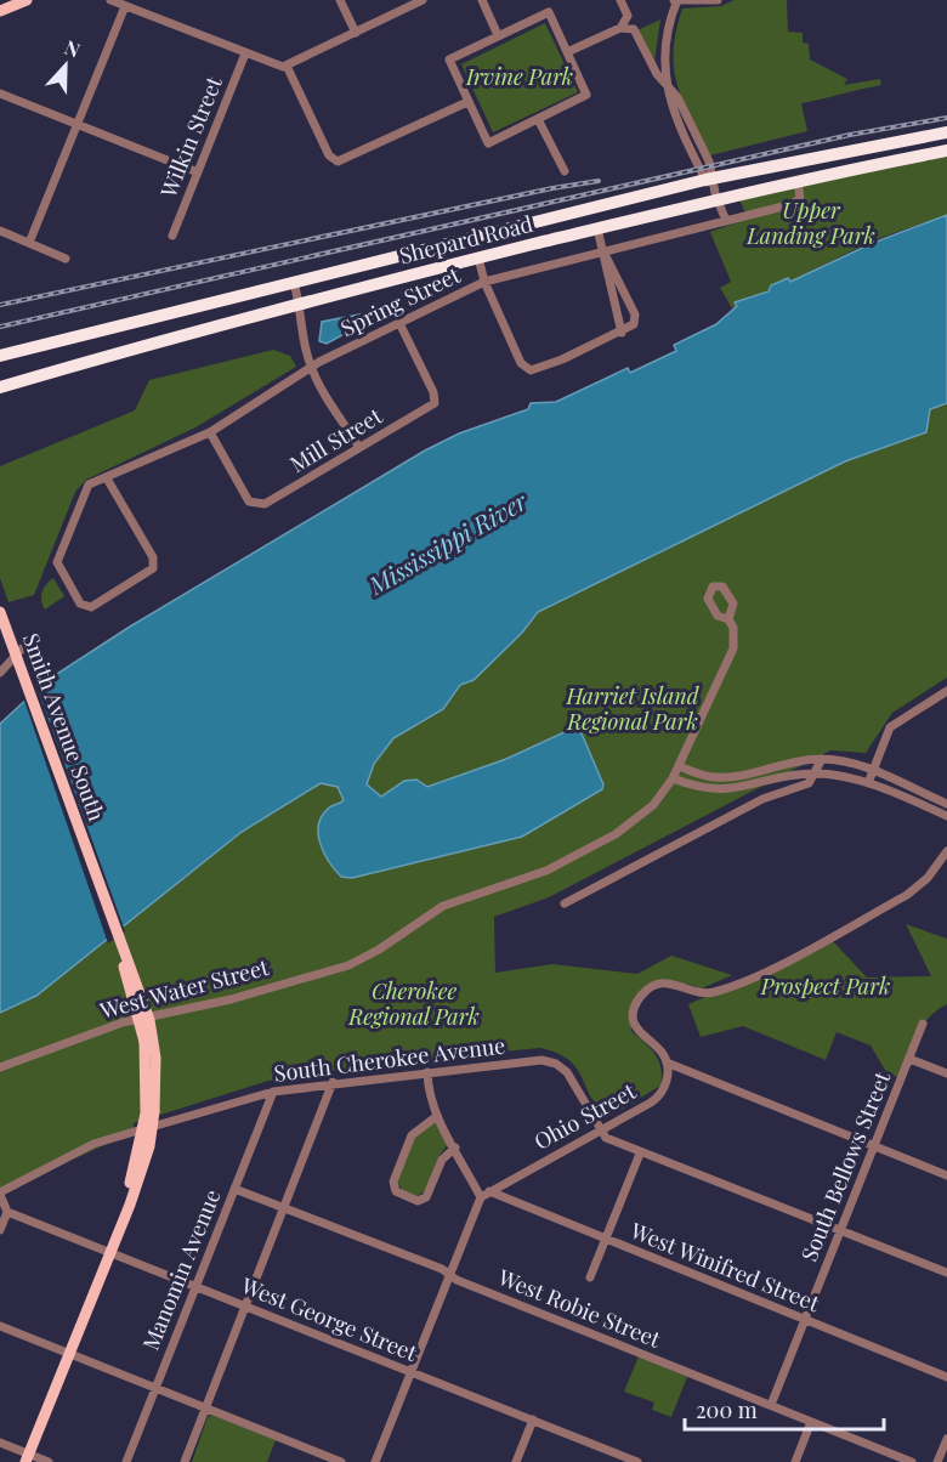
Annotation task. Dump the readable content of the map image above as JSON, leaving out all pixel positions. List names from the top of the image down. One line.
{"streets":{"highway":["Shepard Road"],"main road":["Smith Avenue South"],"street":["Wilkin Street","Spring Street","Mill Street","West Water Street","South Cherokee Avenue","Ohio Street","South Bellows Street","West Winifred Street","Manomin Avenue","West Robie Street","West George Street"]},"crossings":[["Shepard Road","Spring Street"],["Spring Street","Mill Street"],["Smith Avenue South","South Cherokee Avenue"],["Smith Avenue South","West George Street"],["South Cherokee Avenue","Ohio Street"],["South Cherokee Avenue","Manomin Avenue"],["Ohio Street","West Winifred Street"],["South Bellows Street","West Winifred Street"],["South Bellows Street","West Robie Street"],["Manomin Avenue","West Robie Street"],["Manomin Avenue","West George Street"]],"water":["Mississippi River"],"parks":["Irvine Park","Upper Landing Park","Harriet Island Regional Park","Prospect Park","Cherokee Regional Park"],"scale_bar":"200 m","north":"top"}
